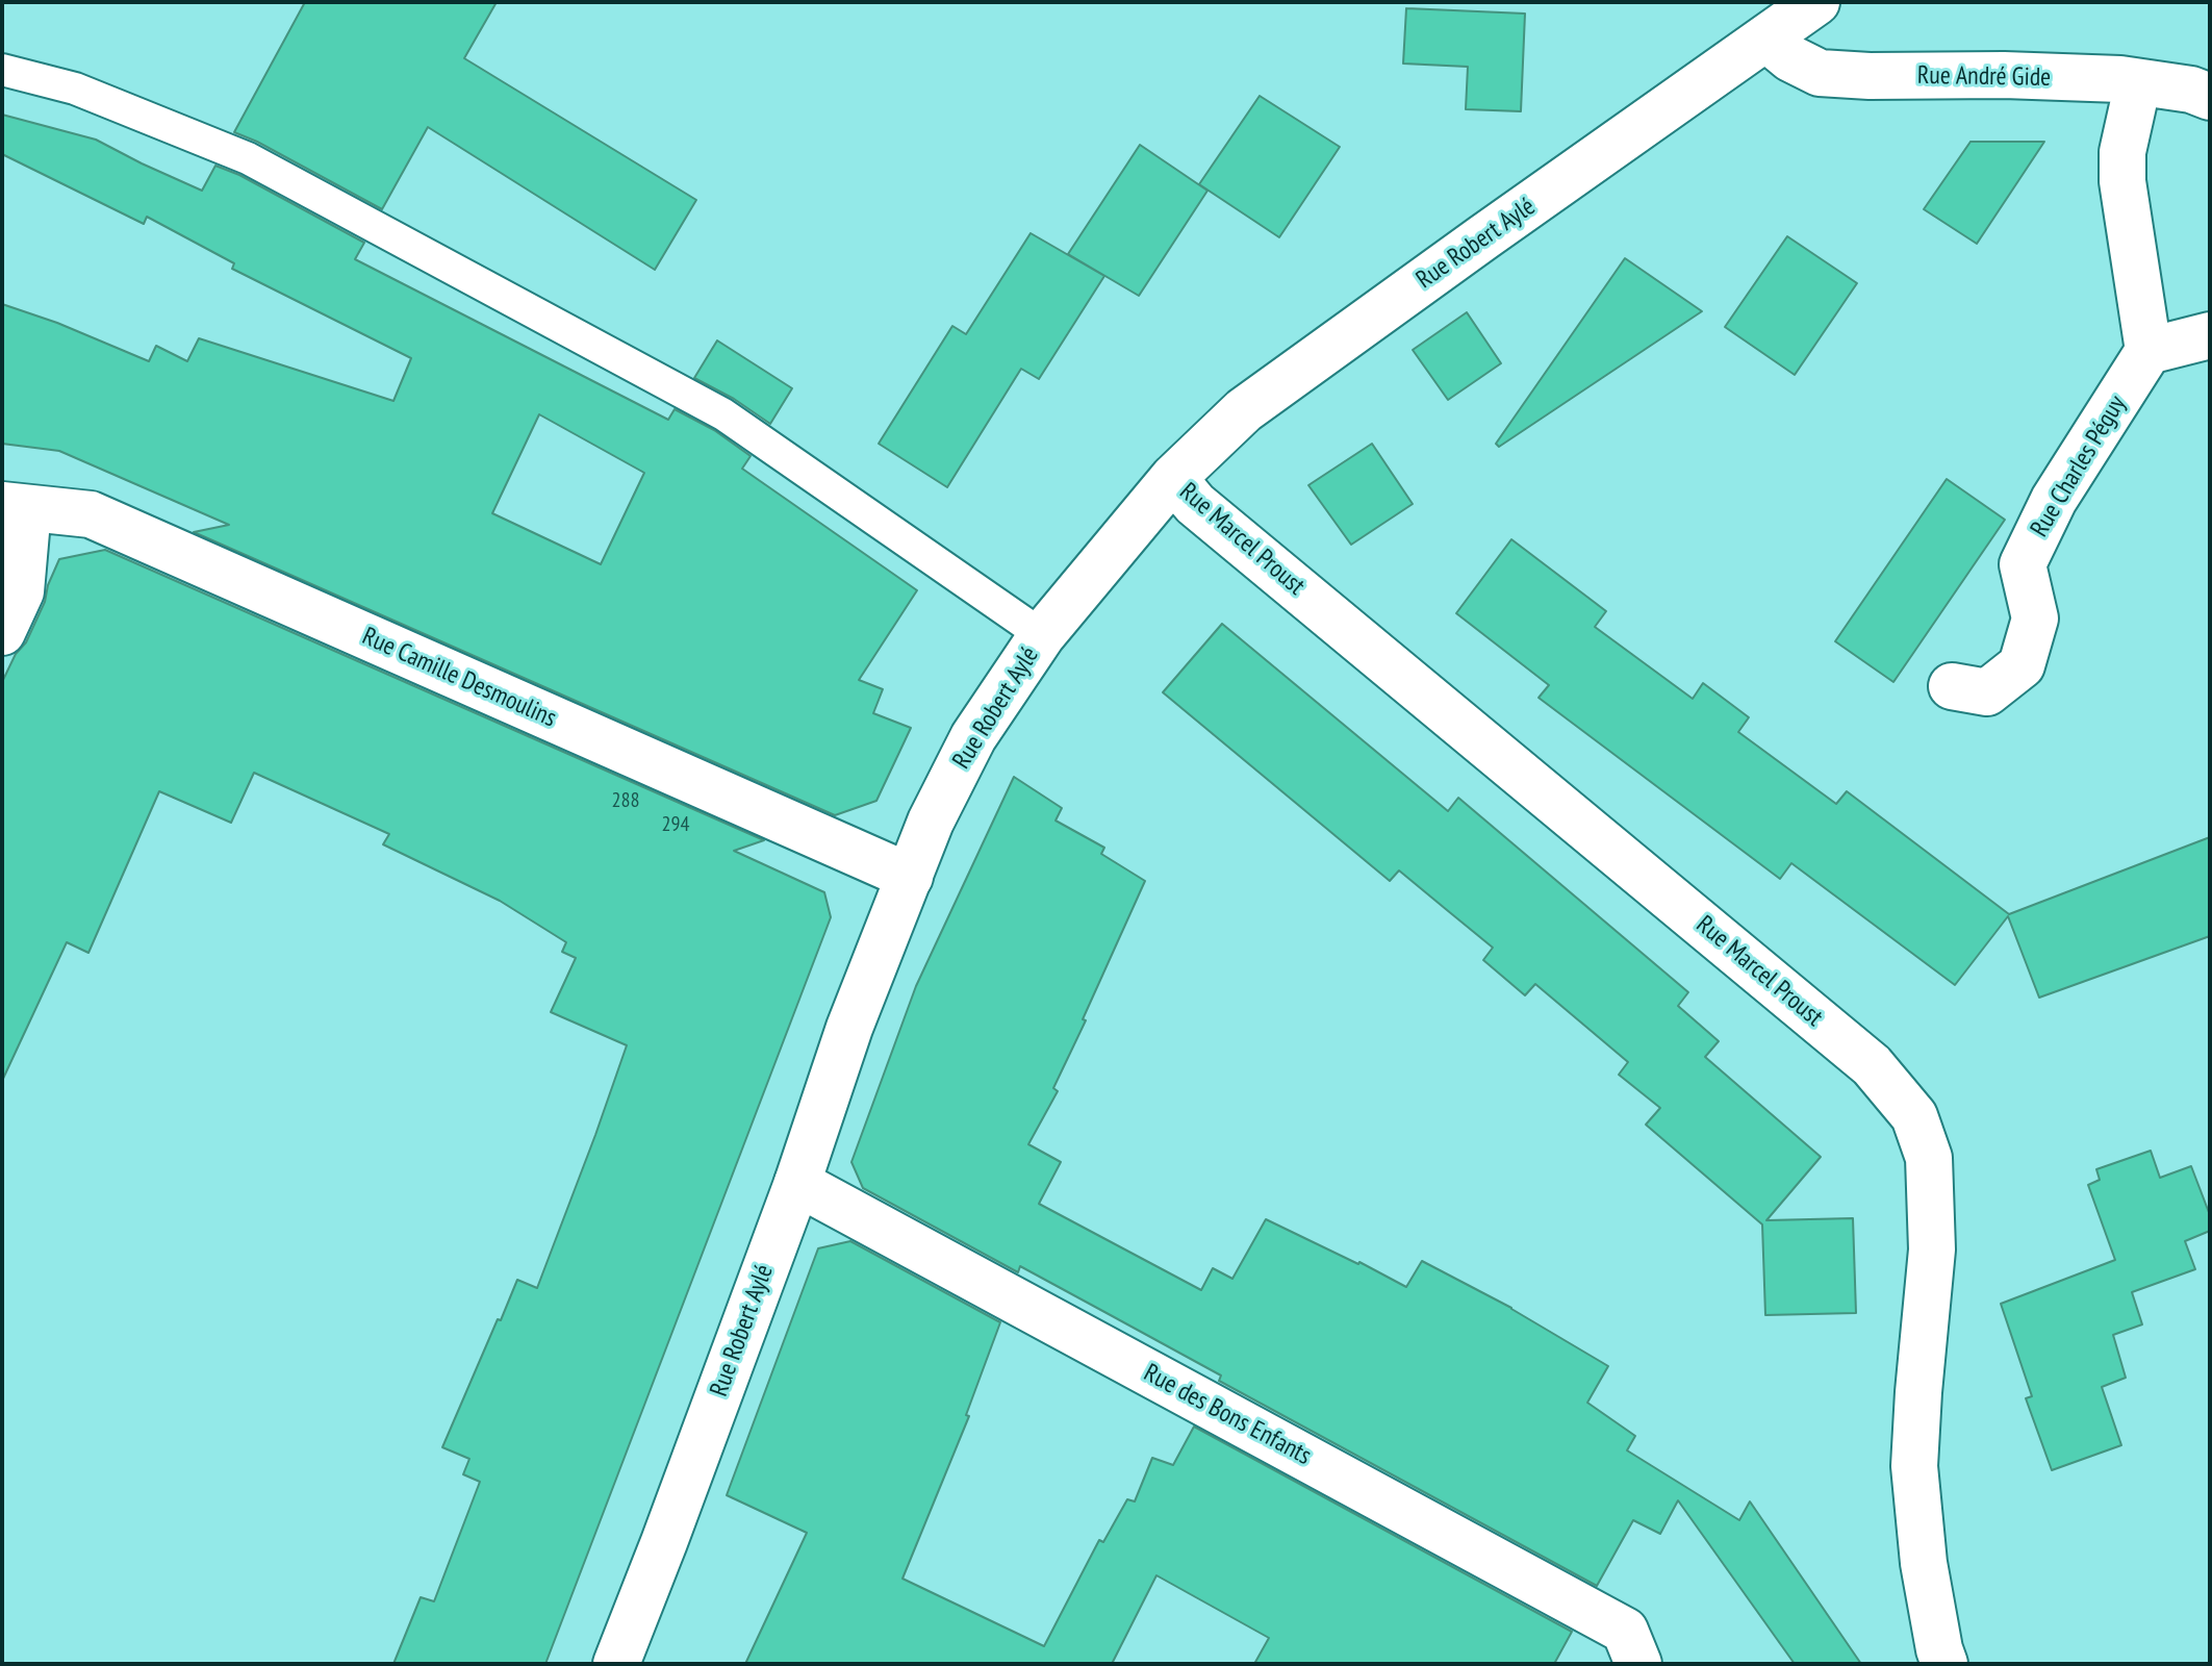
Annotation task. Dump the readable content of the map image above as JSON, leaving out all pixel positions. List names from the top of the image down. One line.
{"streets":{"street":["Rue André Gide","Rue Robert Aylé","Rue Charles Péguy","Rue Marcel Proust","Rue Camille Desmoulins","Rue des Bons Enfants"]},"crossings":[["Rue André Gide","Rue Robert Aylé"],["Rue Robert Aylé","Rue Marcel Proust"],["Rue Robert Aylé","Rue Camille Desmoulins"],["Rue Robert Aylé","Rue des Bons Enfants"]],"house_numbers":["288","294"]}
